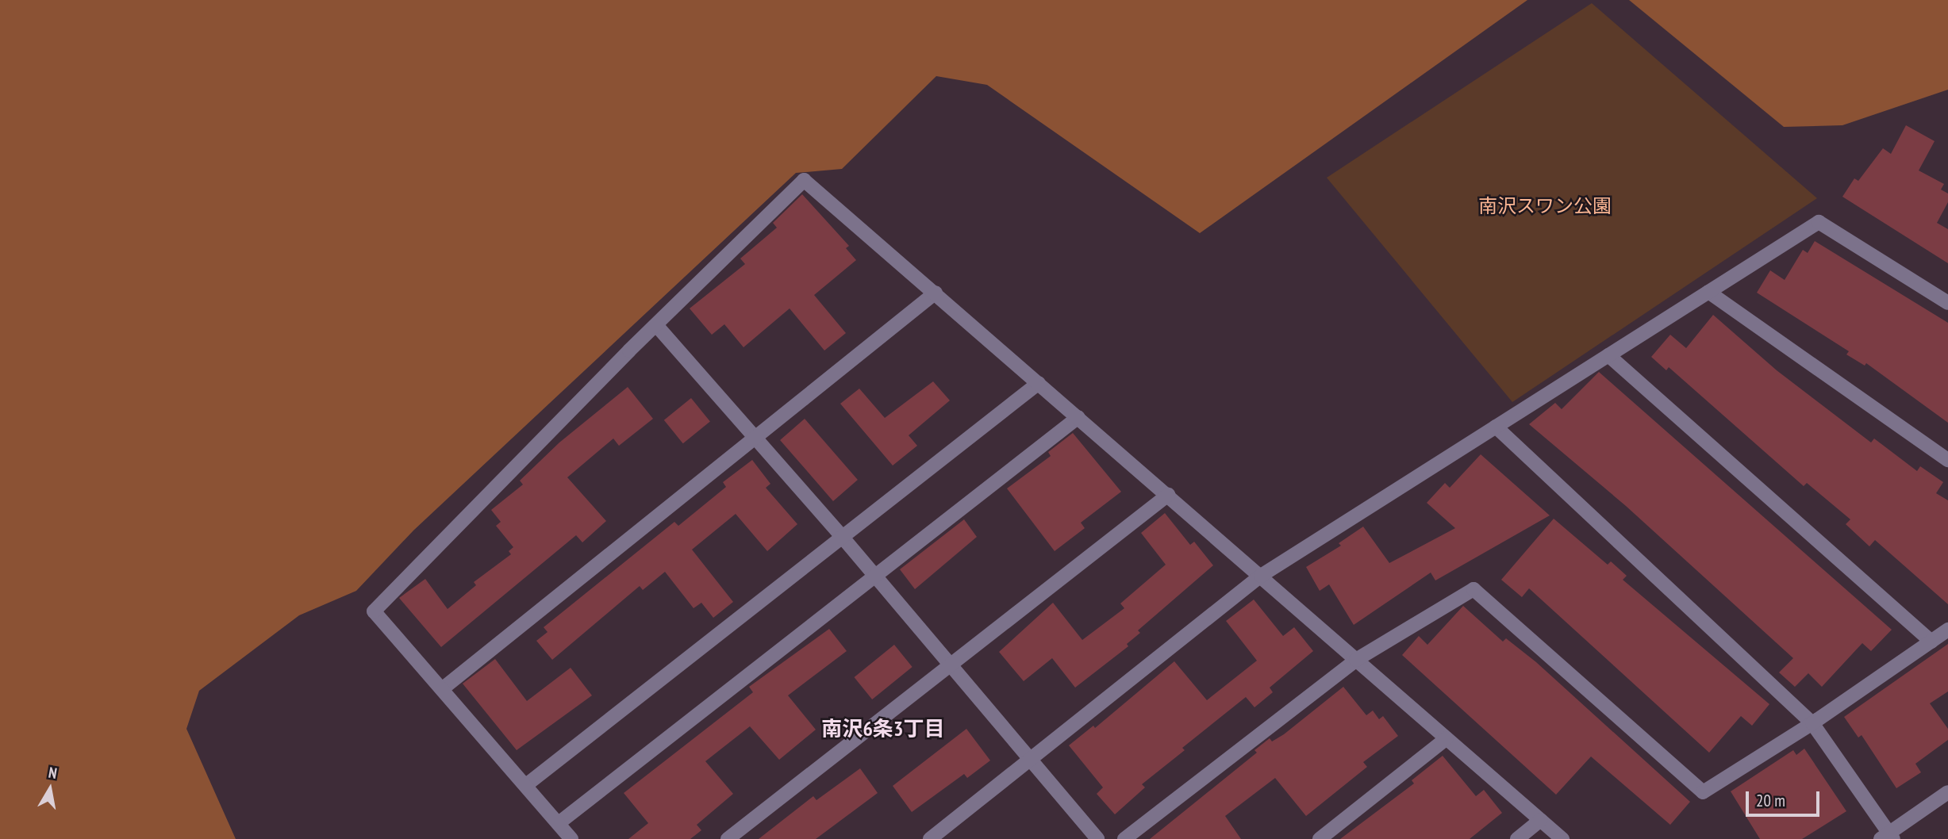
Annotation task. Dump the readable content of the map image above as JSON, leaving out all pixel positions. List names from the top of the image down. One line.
{"districts":["南沢6条3丁目"],"parks":["南沢スワン公園"],"scale_bar":"20 m","north":"top"}
